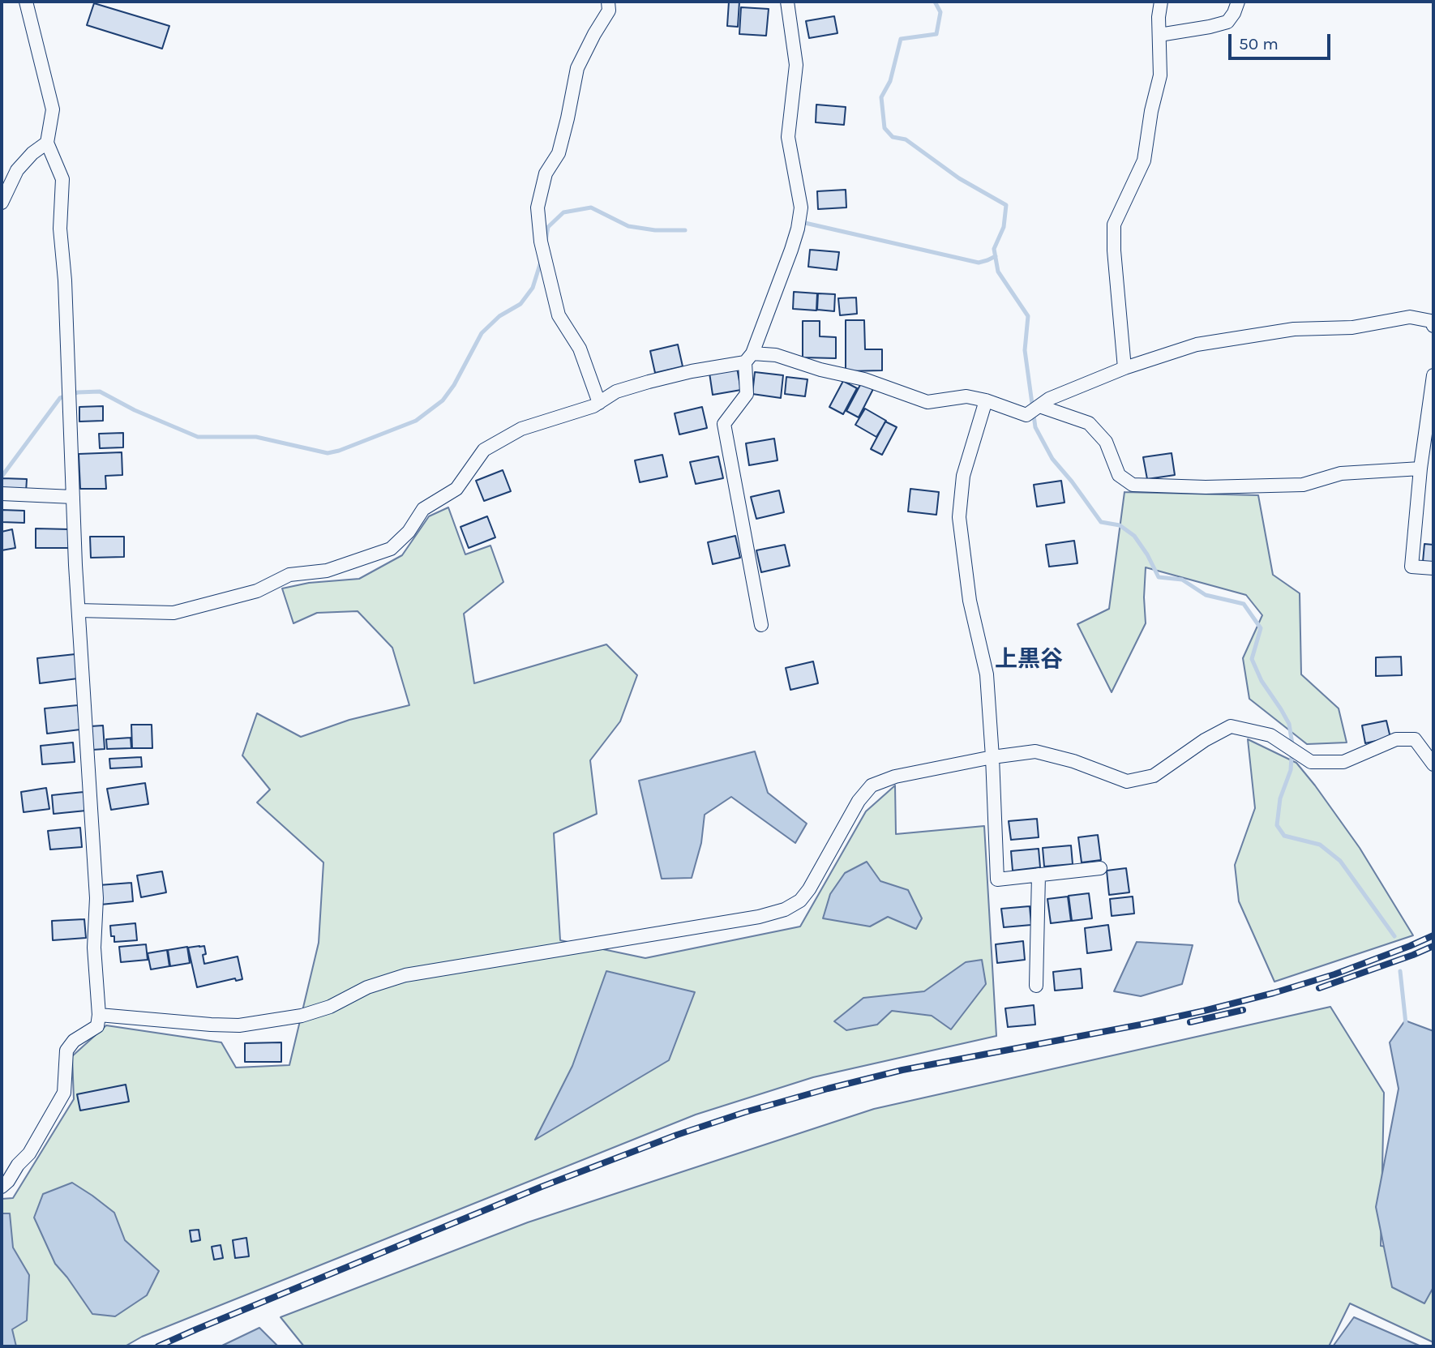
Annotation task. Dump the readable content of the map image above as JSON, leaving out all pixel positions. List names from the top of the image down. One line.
{"districts":["上黒谷"],"scale_bar":"50 m"}
